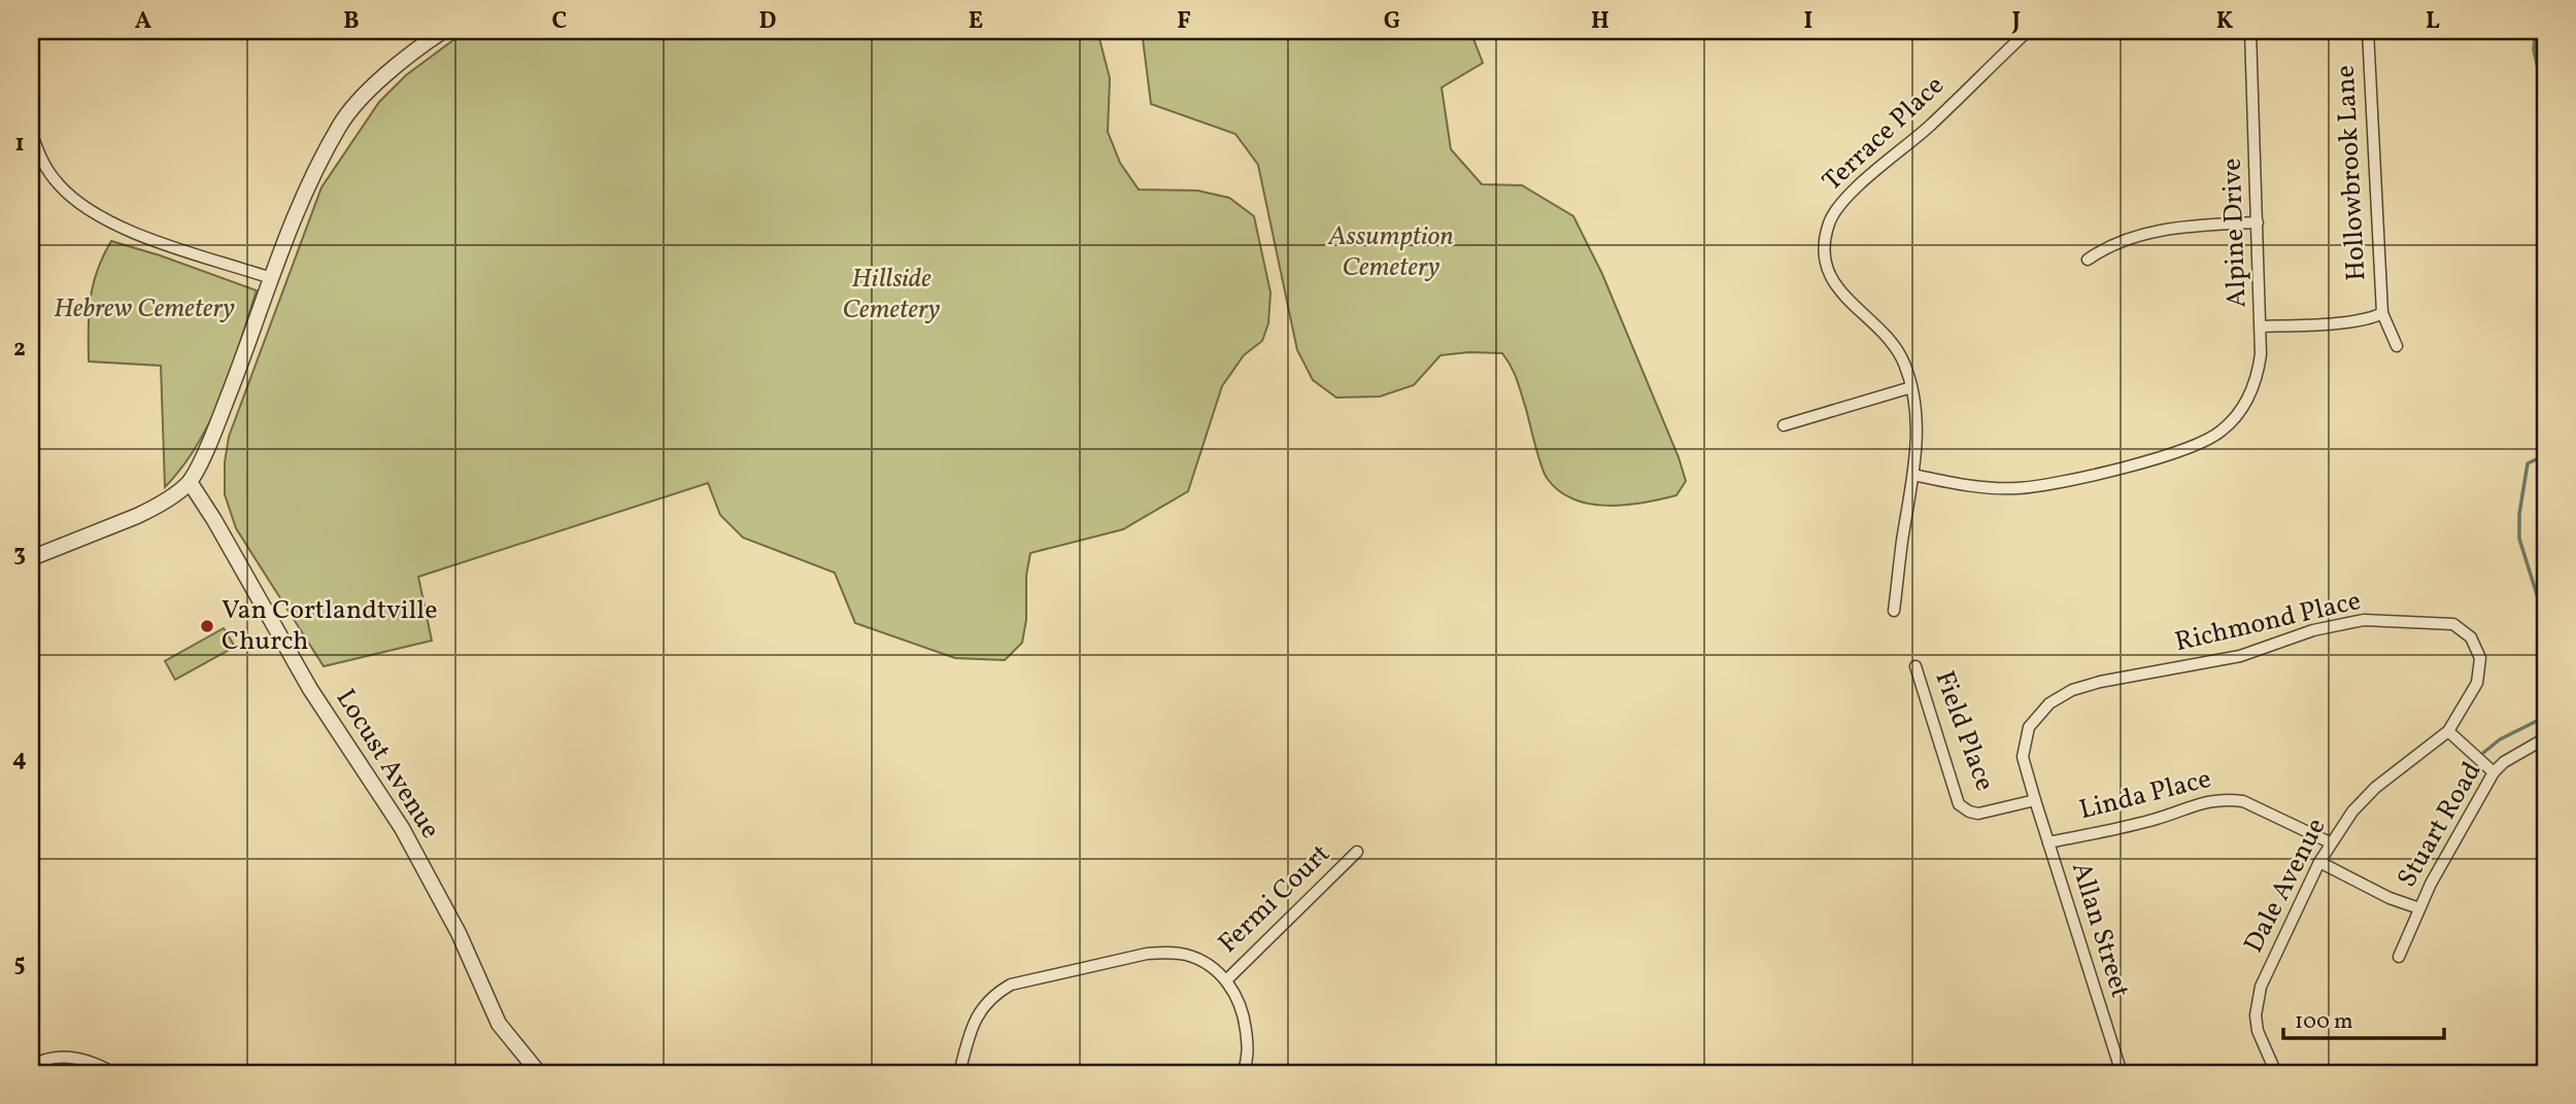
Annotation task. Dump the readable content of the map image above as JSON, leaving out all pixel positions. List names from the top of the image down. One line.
{"streets":{"street":["Terrace Place","Hollowbrook Lane","Alpine Drive","Richmond Place","Field Place","Locust Avenue","Linda Place","Stuart Road","Dale Avenue","Fermi Court","Allan Street"]},"crossings":[["Terrace Place","Alpine Drive"],["Richmond Place","Field Place"],["Richmond Place","Dale Avenue"],["Richmond Place","Allan Street"],["Field Place","Allan Street"],["Linda Place","Dale Avenue"],["Linda Place","Allan Street"]],"parks":["Assumption Cemetery","Hillside Cemetery","Hebrew Cemetery"],"places":["Van Cortlandtville Church"],"scale_bar":"100 m","grid":{"columns":["A","B","C","D","E","F","G","H","I","J","K","L"],"rows":["1","2","3","4","5"]}}
